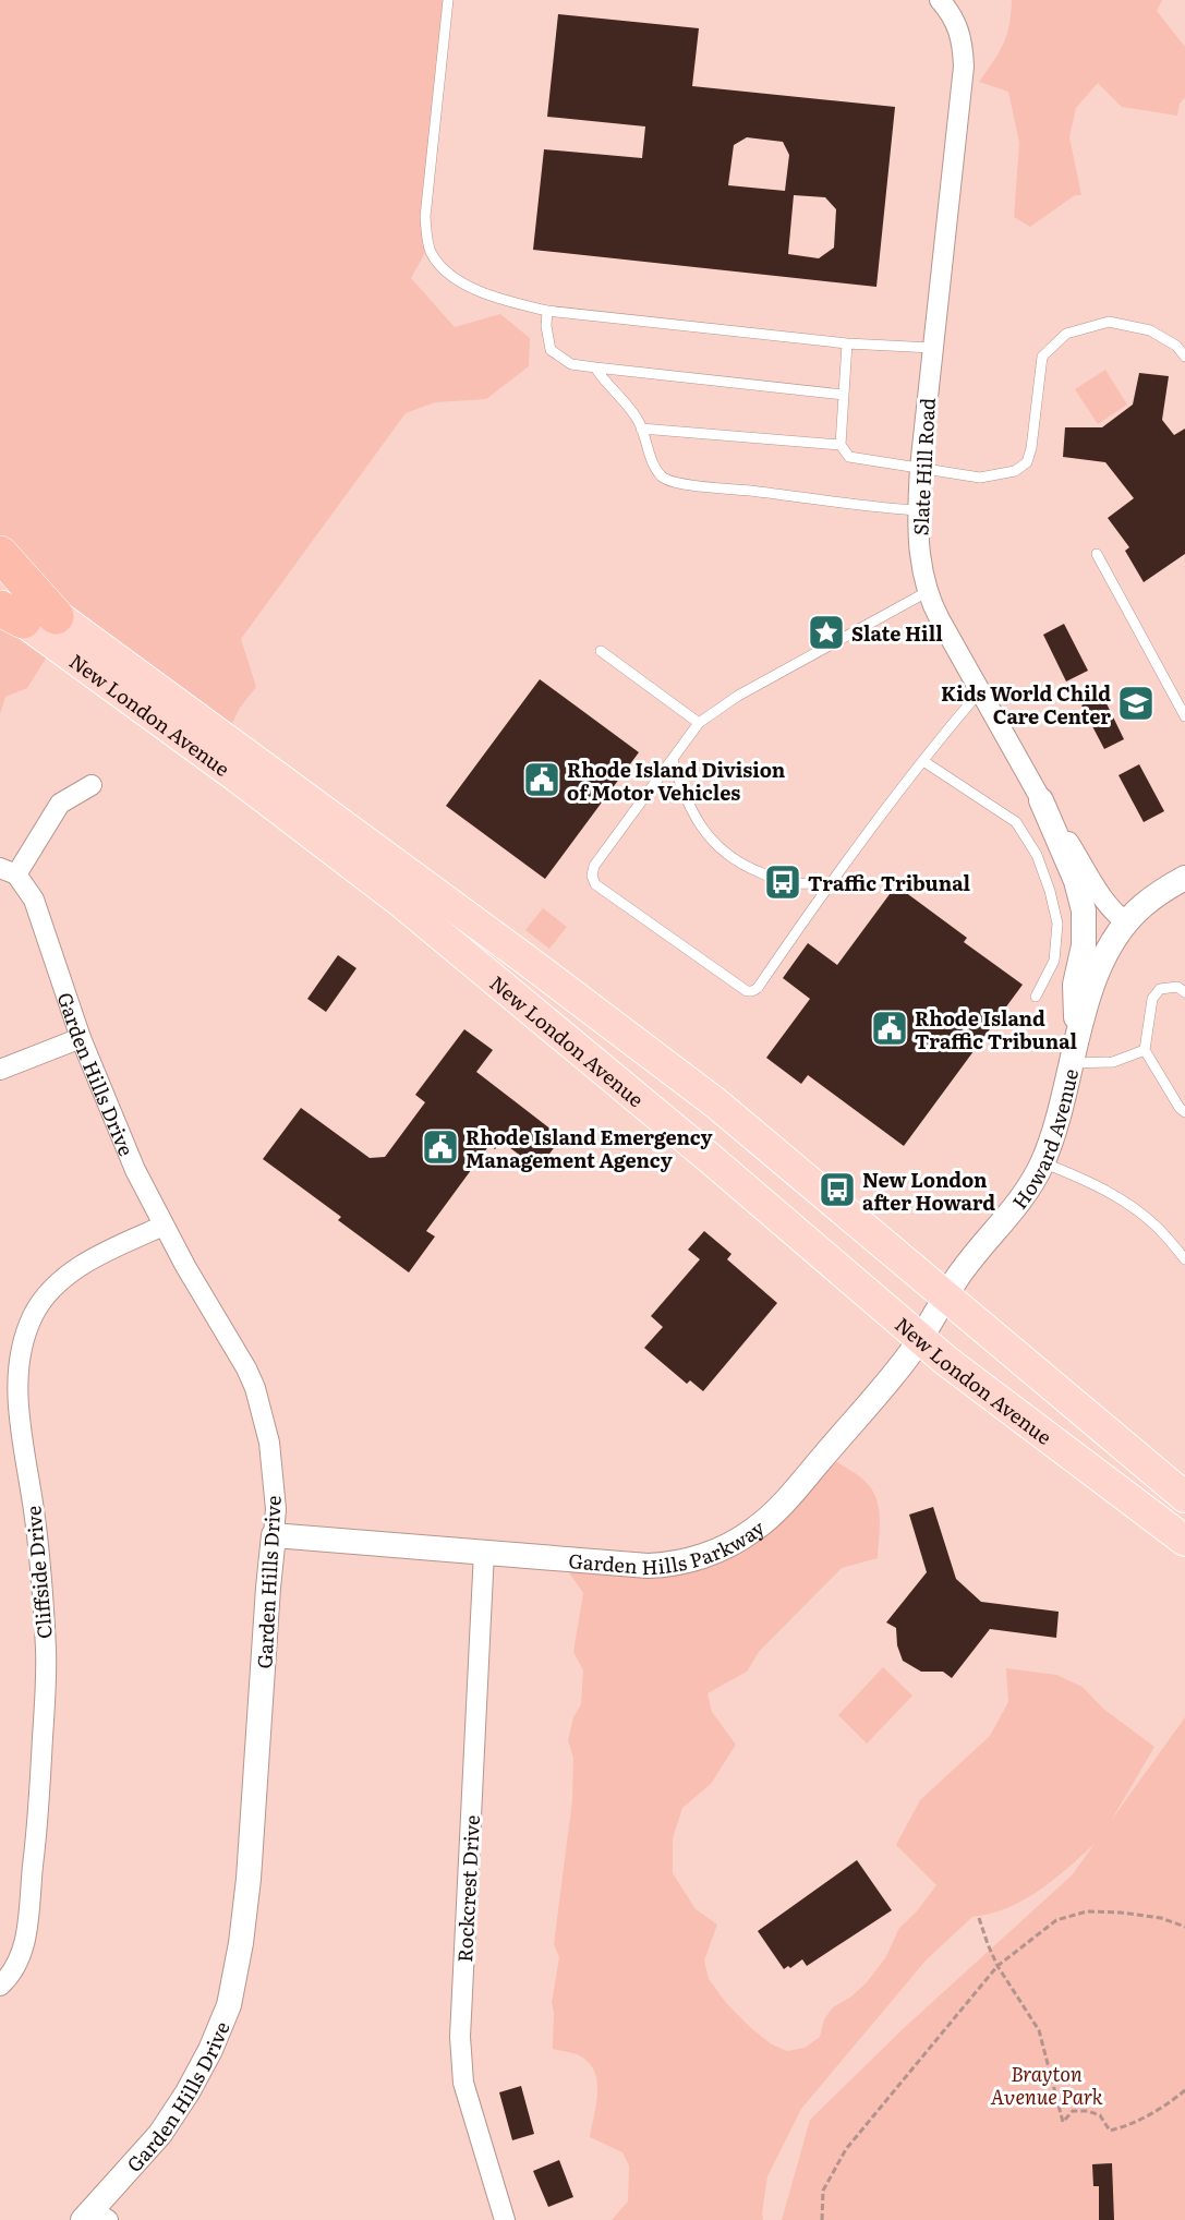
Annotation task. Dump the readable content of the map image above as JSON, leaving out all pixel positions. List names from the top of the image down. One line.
{"streets":{"main road":["New London Avenue"],"street":["Slate Hill Road","Garden Hills Drive","Howard Avenue","Garden Hills Parkway","Cliffside Drive","Rockcrest Drive"]},"crossings":[["Slate Hill Road","Howard Avenue"],["New London Avenue","Howard Avenue"],["New London Avenue","Garden Hills Parkway"],["Garden Hills Drive","Garden Hills Parkway"],["Garden Hills Drive","Cliffside Drive"],["Howard Avenue","Garden Hills Parkway"],["Garden Hills Parkway","Rockcrest Drive"]],"parks":["Brayton Avenue Park"],"places":{"place":["Slate Hill"],"school or university":["Kids World Child Care Center"],"public building":["Rhode Island Division of Motor Vehicles","Rhode Island Traffic Tribunal","Rhode Island Emergency Management Agency"],"bus stop":["Traffic Tribunal","New London after Howard"]}}
